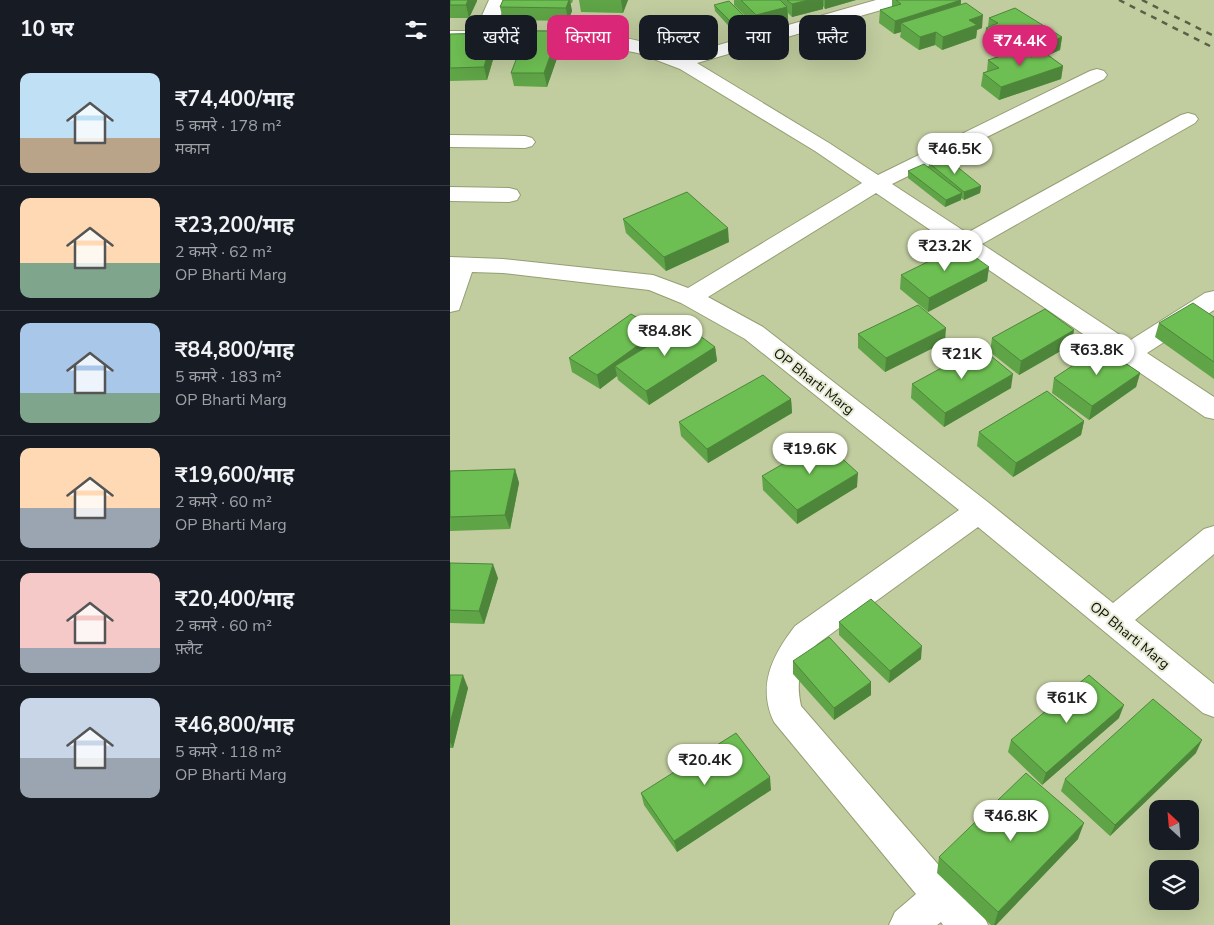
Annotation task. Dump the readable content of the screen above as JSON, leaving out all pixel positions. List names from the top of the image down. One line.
{"streets":{"street":["OP Bharti Marg"]},"north":"top left","page":{"heading":"10 घर","chip":["खरीदें","किराया","फ़िल्टर","नया","फ़्लैट"],"price":["₹74.4K","₹46.5K","₹23.2K","₹84.8K","₹63.8K","₹21K","₹19.6K","₹61K","₹20.4K","₹46.8K"],"list":[{"name":"₹74,400/माह","note":"5 कमरे · 178 m² · मकान"},{"name":"₹23,200/माह","note":"2 कमरे · 62 m² · OP Bharti Marg"},{"name":"₹84,800/माह","note":"5 कमरे · 183 m² · OP Bharti Marg"},{"name":"₹19,600/माह","note":"2 कमरे · 60 m² · OP Bharti Marg"},{"name":"₹20,400/माह","note":"2 कमरे · 60 m² · फ़्लैट"},{"name":"₹46,800/माह","note":"5 कमरे · 118 m² · OP Bharti Marg"}]}}
